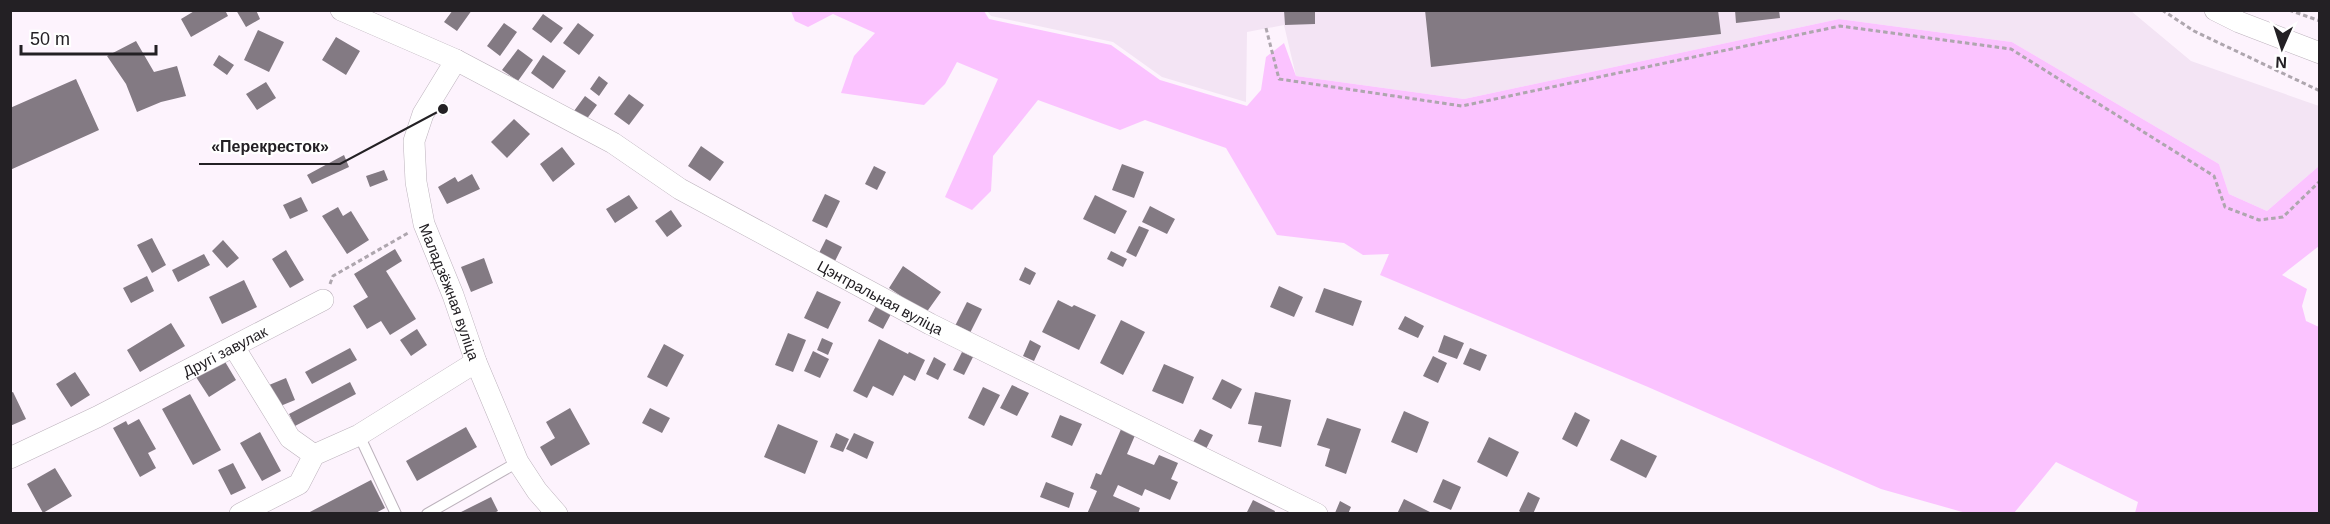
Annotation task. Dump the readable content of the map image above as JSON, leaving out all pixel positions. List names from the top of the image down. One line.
{"streets":{"street":["Маладзёжная вуліца","Цэнтральная вуліца","Другі завулак"]},"crossings":[["Маладзёжная вуліца","Цэнтральная вуліца"]],"places":["«Перекресток»"],"scale_bar":"50 m","north":"bottom"}
